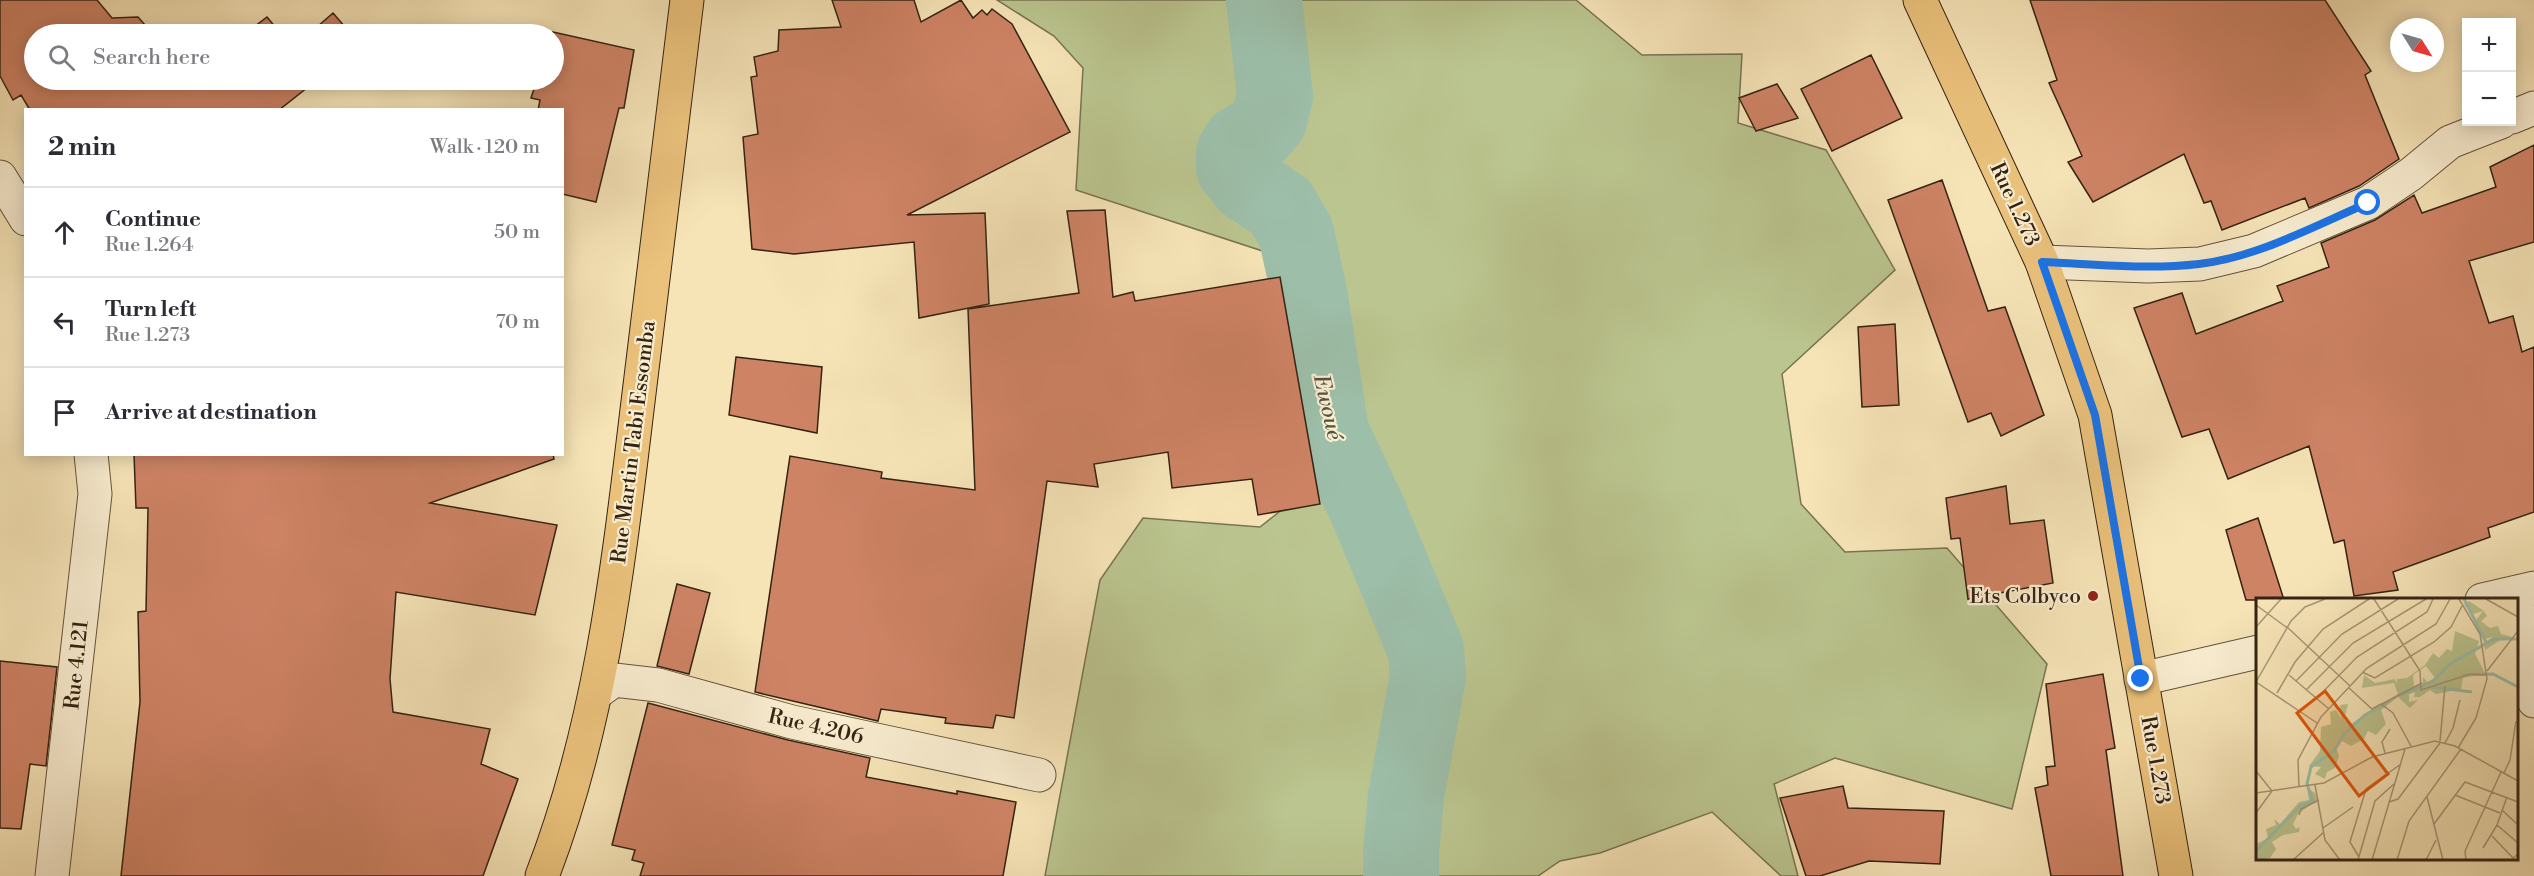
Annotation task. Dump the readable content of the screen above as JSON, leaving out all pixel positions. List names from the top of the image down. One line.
{"streets":{"main road":["Rue 1.273","Rue Martin Tabi Essomba"],"street":["Rue 4.121","Rue 4.206"]},"crossings":[["Rue Martin Tabi Essomba","Rue 4.206"]],"water":["Ewoué"],"places":["Ets Colbyco"],"north":"bottom right","page":{"map_buttons":["+","−"],"search":"Search here","heading":["2 min","Walk · 120 m"],"list":[["Continue","Rue 1.264","50 m"],["Turn left","Rue 1.273","70 m"],"Arrive at destination"]}}
